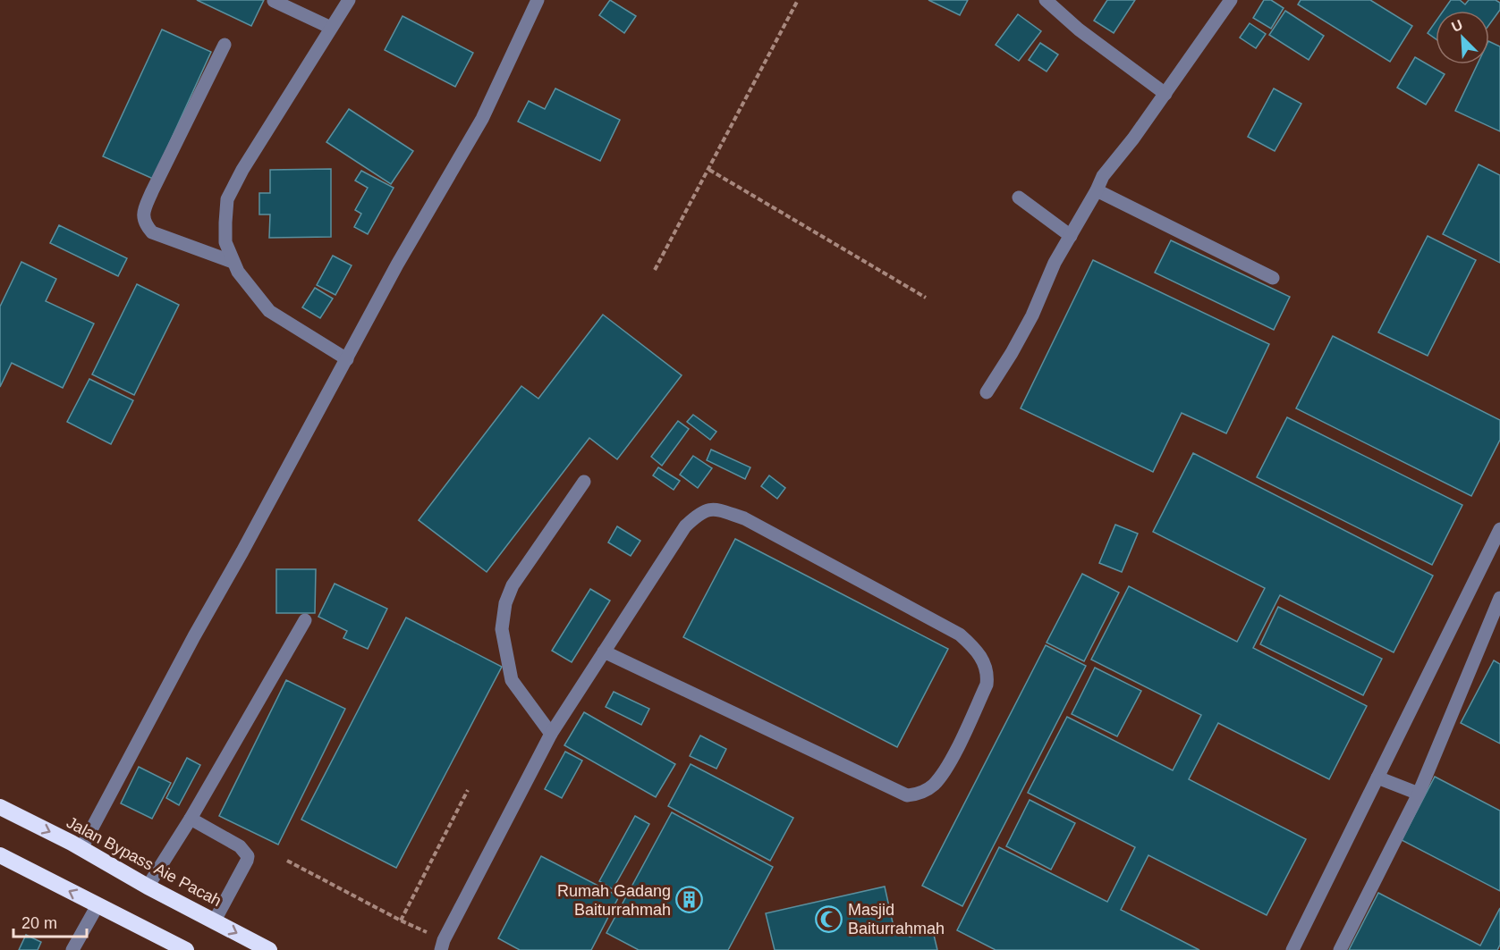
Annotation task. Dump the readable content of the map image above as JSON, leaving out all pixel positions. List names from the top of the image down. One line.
{"streets":{"highway":["Jalan Bypass Aie Pacah"]},"places":{"building":["Rumah Gadang Baiturrahmah"],"mosque":["Masjid Baiturrahmah"]},"scale_bar":"20 m","north":"top left"}
